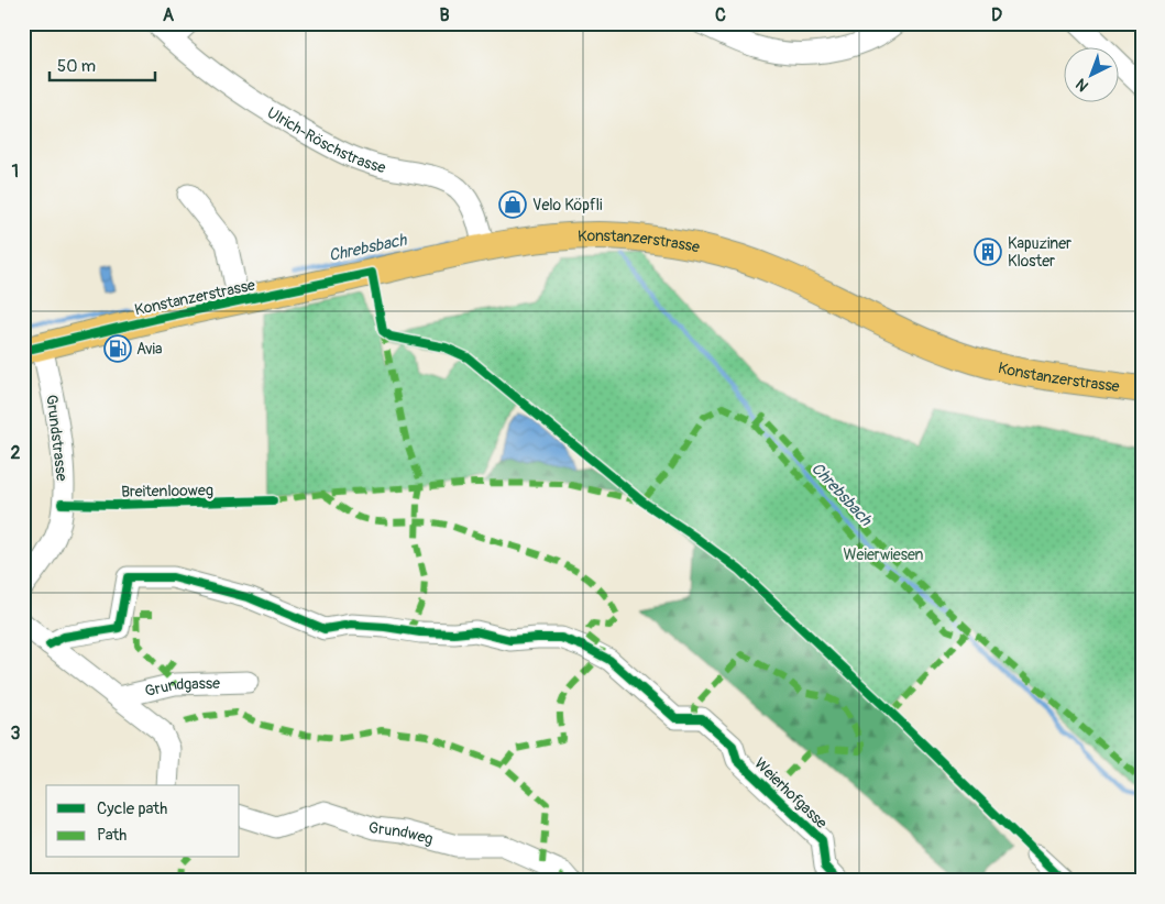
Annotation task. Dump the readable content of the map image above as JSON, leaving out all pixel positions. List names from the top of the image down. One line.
{"streets":{"main road":["Konstanzerstrasse"],"street":["Ulrich-Röschstrasse","Grundstrasse","Grundgasse","Weierhofgasse","Grundweg"],"cycle path":["Breitenlooweg"]},"crossings":[["Ulrich-Röschstrasse","Konstanzerstrasse"],["Konstanzerstrasse","Grundstrasse"]],"water":["Chrebsbach"],"parks":["Weierwiesen"],"places":{"shop":["Velo Köpfli"],"building":["Kapuziner Kloster"],"fuel station":["Avia"]},"legend":["Cycle path","Path"],"scale_bar":"50 m","north":"bottom left","grid":{"columns":["A","B","C","D"],"rows":["1","2","3"]}}
